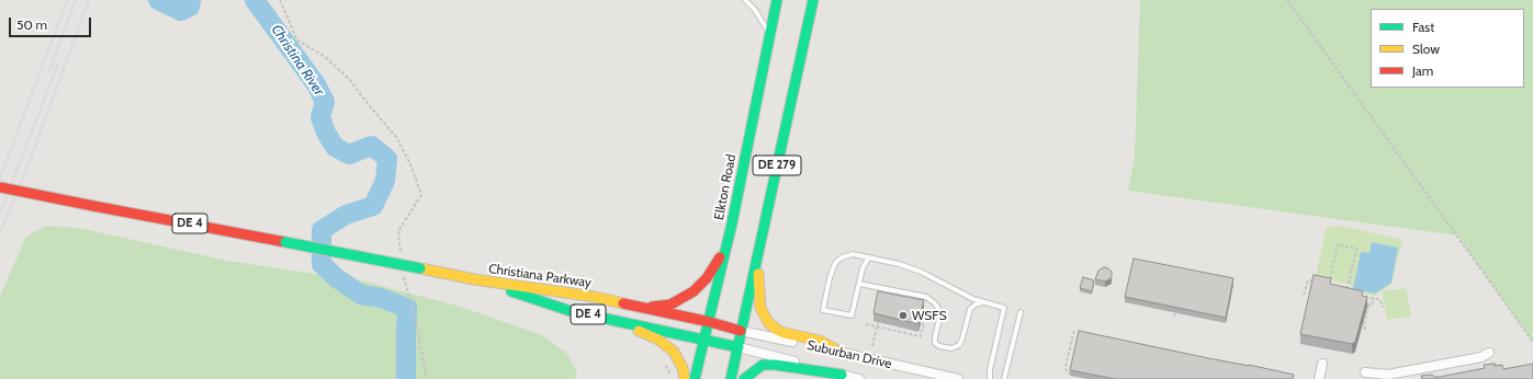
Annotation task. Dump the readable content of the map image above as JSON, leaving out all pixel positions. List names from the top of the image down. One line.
{"streets":{"main road":["DE 279","Elkton Road","DE 4","Christiana Parkway"],"street":["Suburban Drive"]},"crossings":[["DE 279","Christiana Parkway"],["DE 279","Suburban Drive"],["Elkton Road","Christiana Parkway"],["DE 4","Christiana Parkway"],["Christiana Parkway","Suburban Drive"]],"water":["Christina River"],"places":["WSFS"],"legend":["Fast","Slow","Jam"],"scale_bar":"50 m"}
